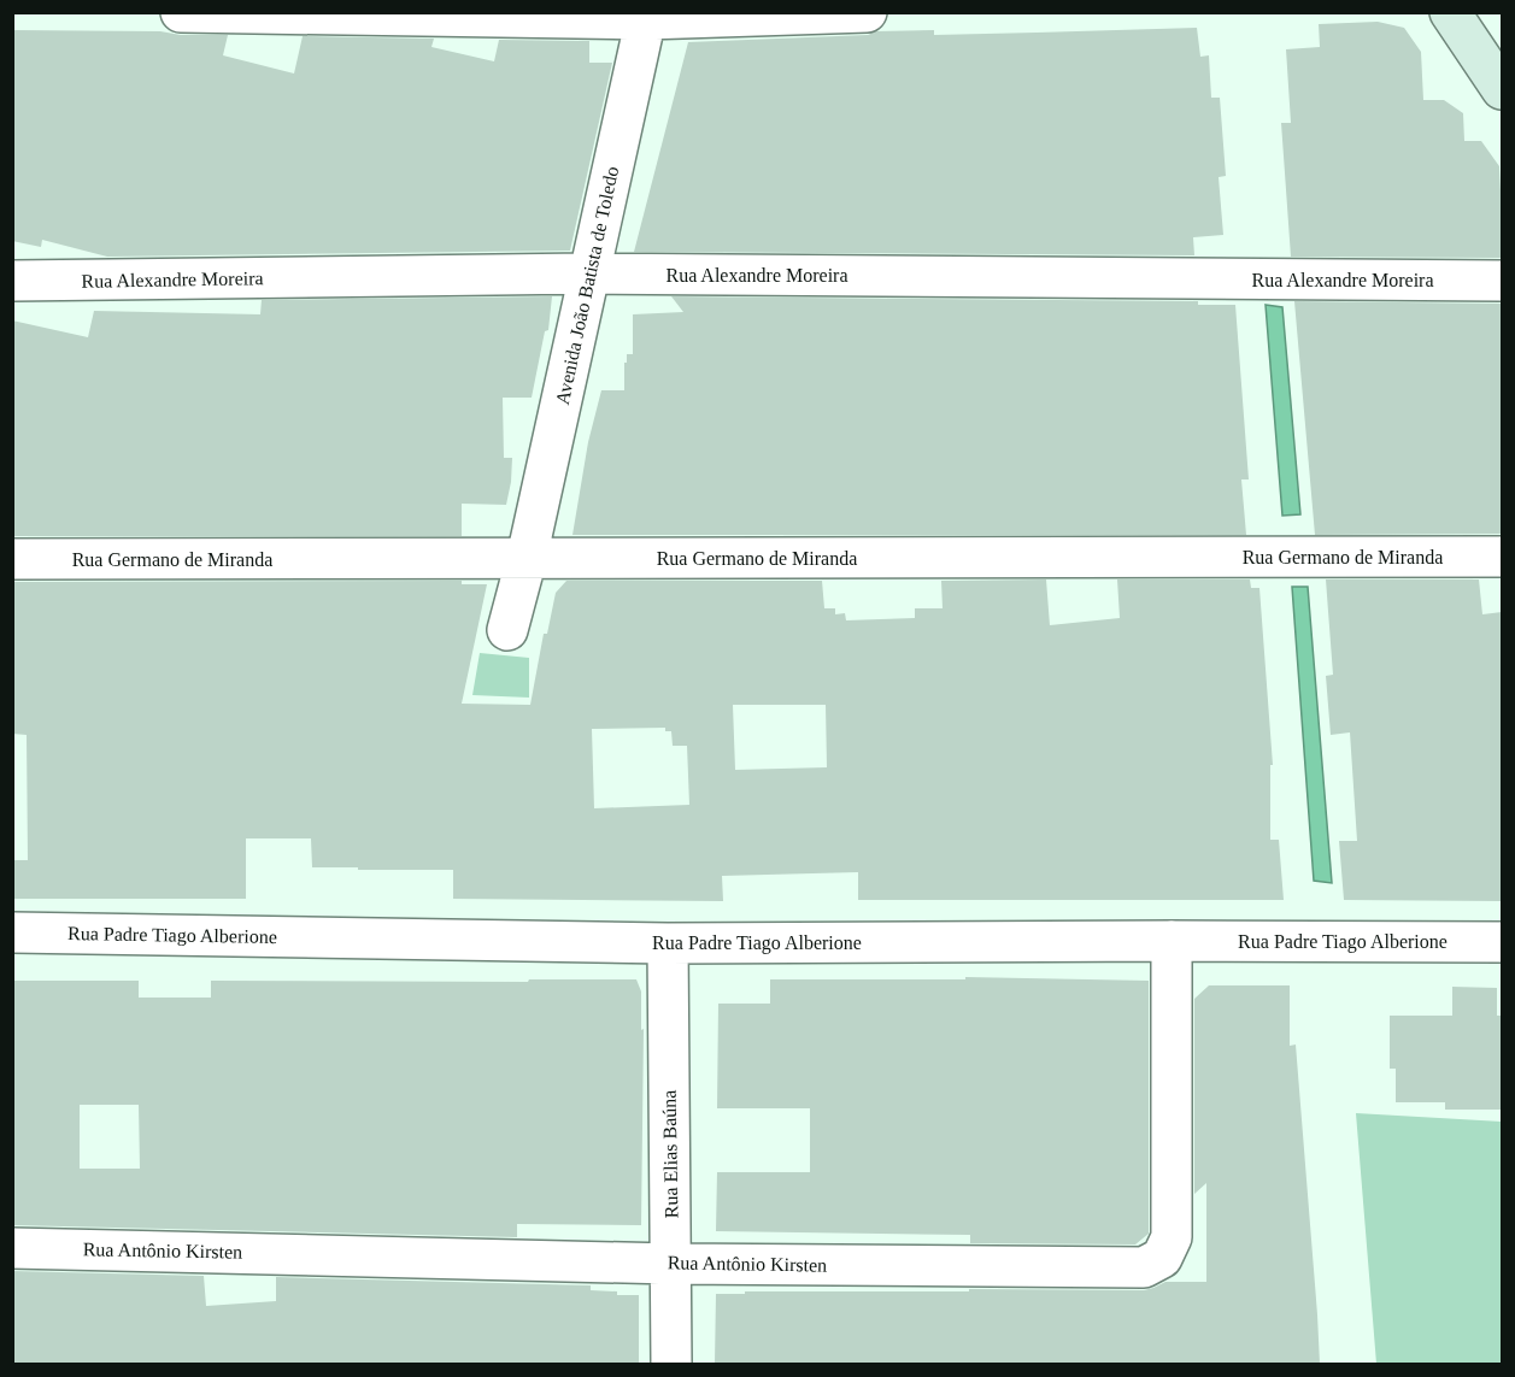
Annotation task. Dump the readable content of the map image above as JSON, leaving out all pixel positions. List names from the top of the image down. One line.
{"streets":{"street":["Rua Alexandre Moreira","Avenida João Batista de Toledo","Rua Germano de Miranda","Rua Padre Tiago Alberione","Rua Elias Baúna","Rua Antônio Kirsten"]},"crossings":[["Rua Alexandre Moreira","Avenida João Batista de Toledo"],["Avenida João Batista de Toledo","Rua Germano de Miranda"],["Rua Padre Tiago Alberione","Rua Elias Baúna"],["Rua Padre Tiago Alberione","Rua Antônio Kirsten"],["Rua Elias Baúna","Rua Antônio Kirsten"]]}
